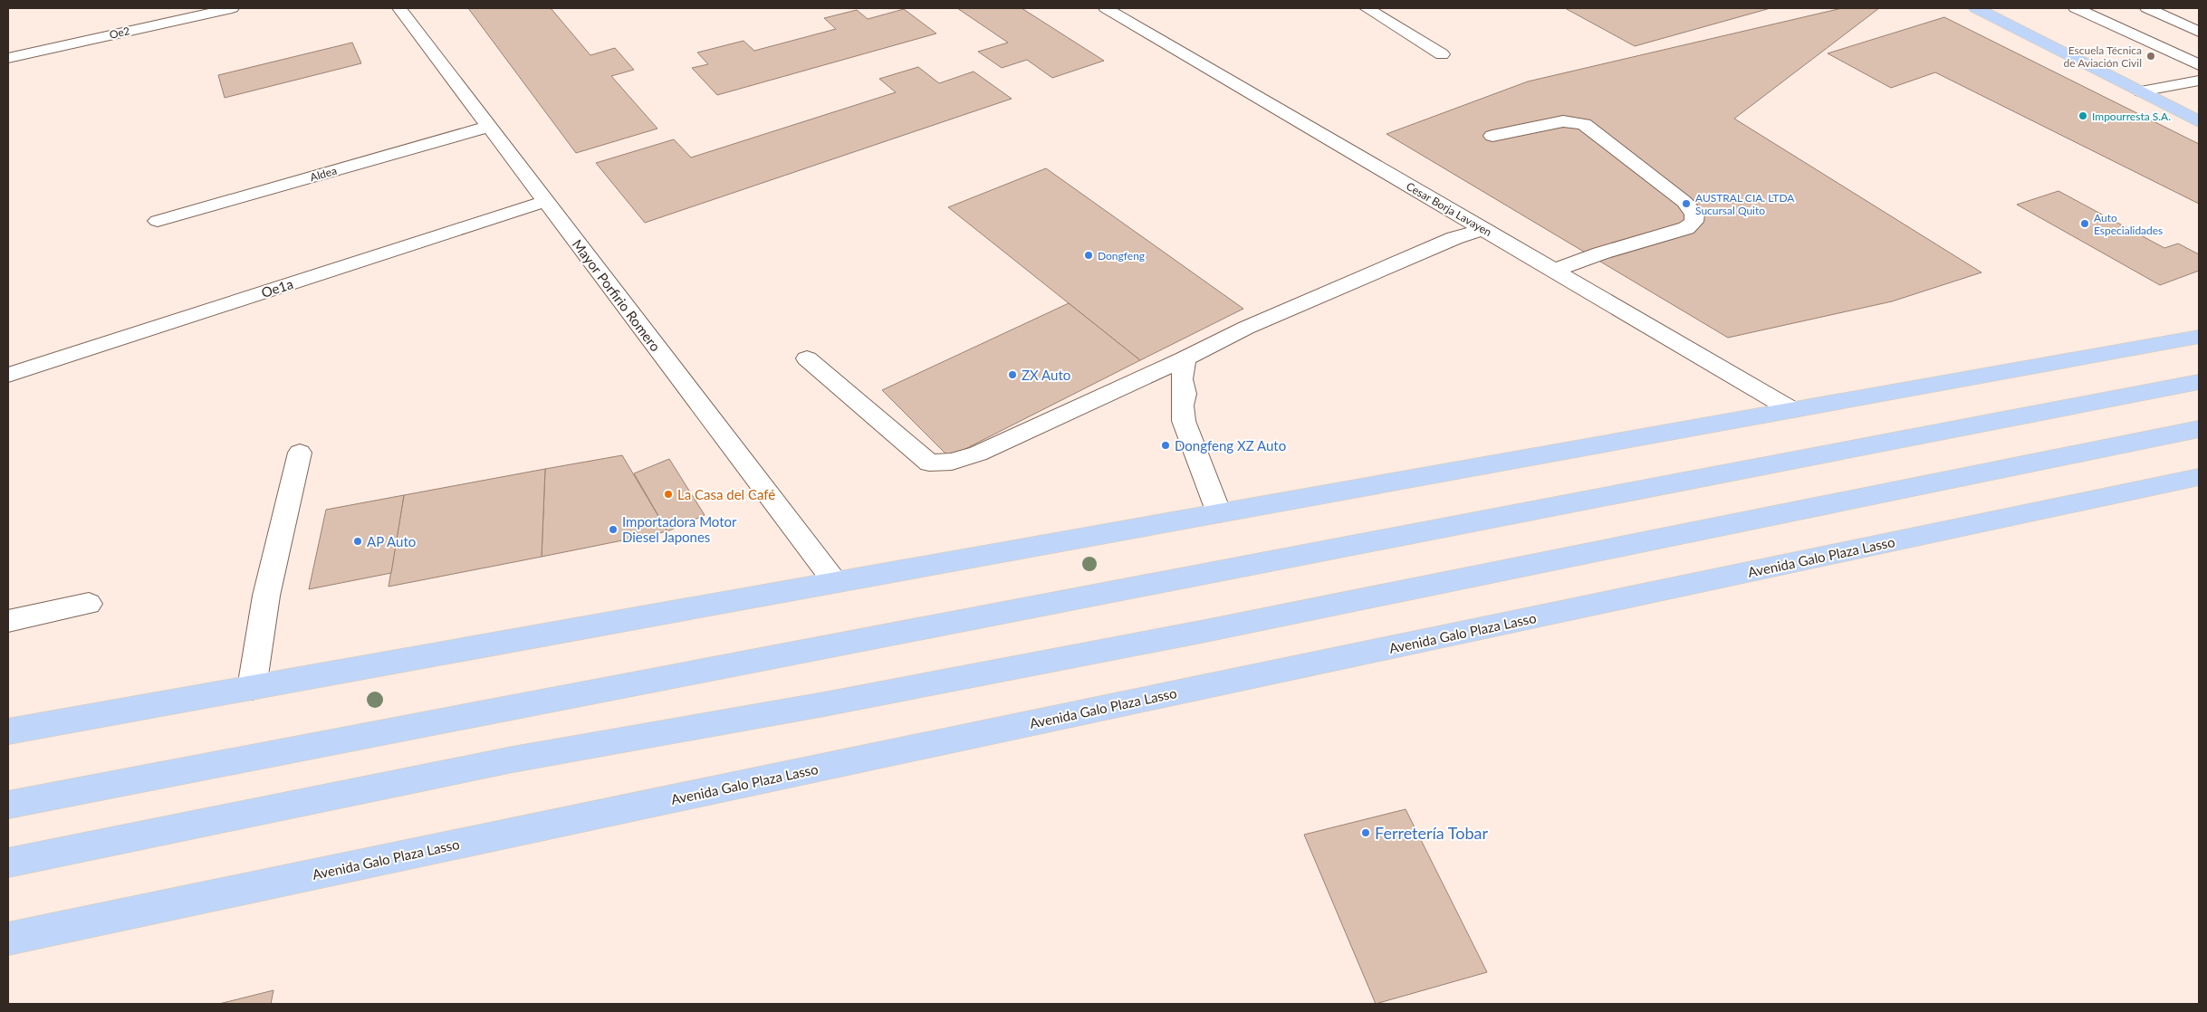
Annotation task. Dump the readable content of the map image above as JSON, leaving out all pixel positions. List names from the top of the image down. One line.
{"streets":{"main road":["Avenida Galo Plaza Lasso"],"street":["Oe2","Aldea","Cesar Borja Lavayen","Oe1a","Mayor Porfirio Romero"]},"crossings":[["Aldea","Mayor Porfirio Romero"],["Oe1a","Mayor Porfirio Romero"]],"places":["Escuela Técnica de Aviación Civil","Impourresta S.A.","AUSTRAL CIA. LTDA Sucursal Quito","Auto Especialidades","Dongfeng","ZX Auto","Dongfeng XZ Auto","La Casa del Café","Importadora Motor Diesel Japones","AP Auto","Ferretería Tobar"]}
